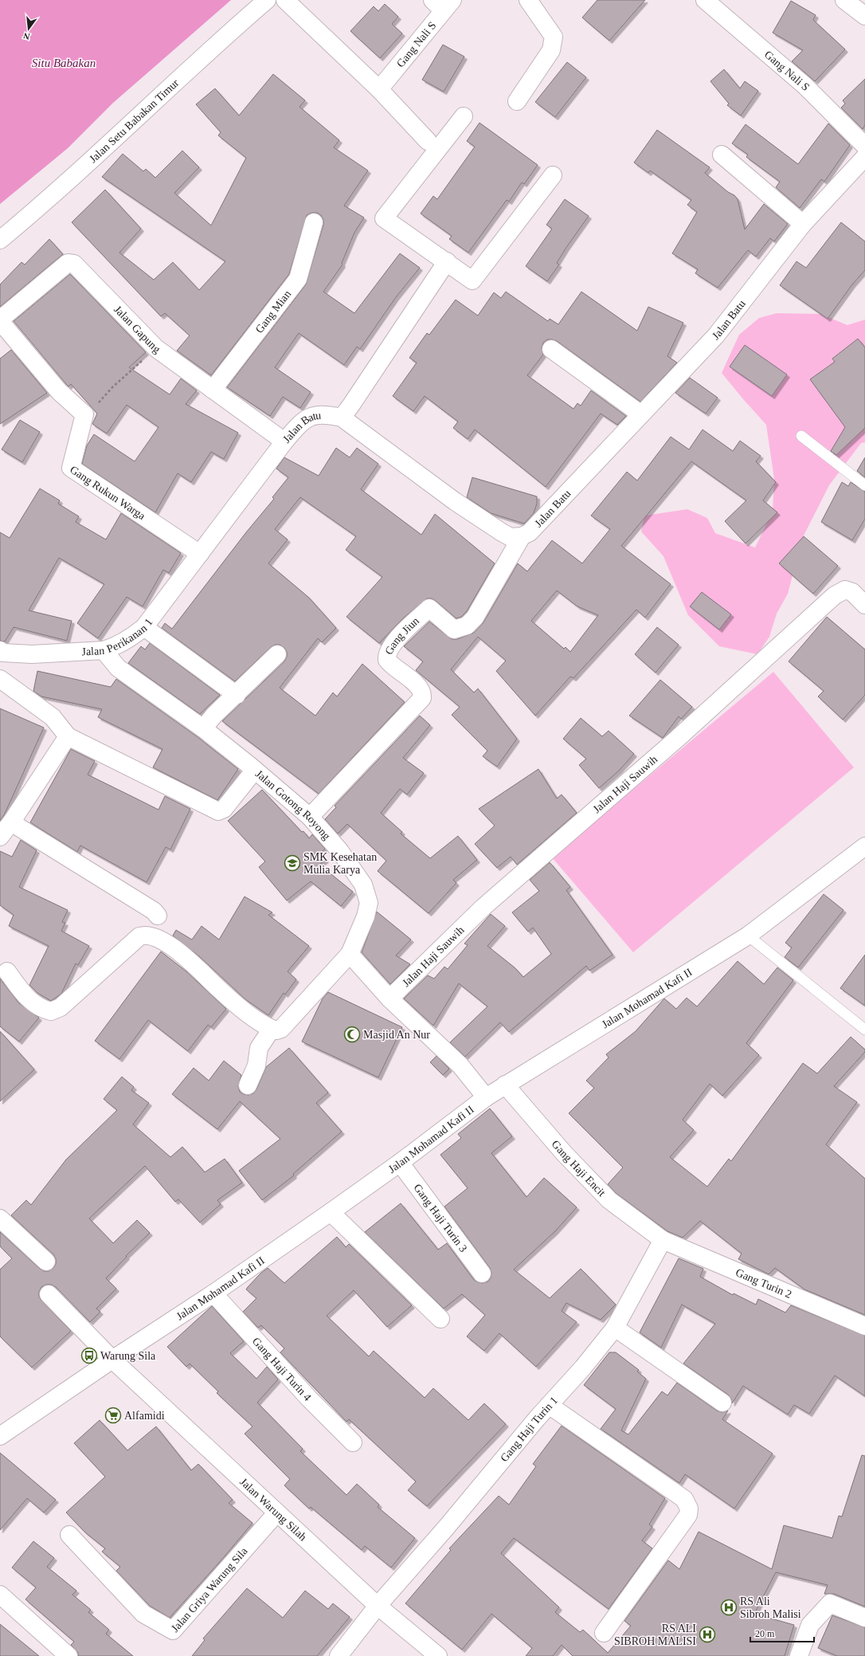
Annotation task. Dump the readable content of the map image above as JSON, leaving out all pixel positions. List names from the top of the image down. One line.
{"streets":{"street":["Gang Nali S","Jalan Setu Babakan Timur","Gang Mian","Jalan Batu","Jalan Gapung","Gang Rukun Warga","Jalan Perikanan 1","Gang Jiun","Jalan Haji Sauwih","Jalan Gotong Royong","Jalan Mohamad Kafi II","Gang Haji Encit","Gang Haji Turin 3","Gang Turin 2","Gang Haji Turin 4","Gang Haji Turin 1","Jalan Warung Silah","Jalan Griya Warung Sila"]},"crossings":[["Gang Mian","Jalan Gapung"],["Jalan Batu","Jalan Gapung"],["Jalan Batu","Gang Rukun Warga"],["Jalan Batu","Jalan Perikanan 1"],["Jalan Batu","Gang Jiun"],["Gang Rukun Warga","Jalan Perikanan 1"],["Jalan Perikanan 1","Jalan Gotong Royong"],["Gang Jiun","Jalan Gotong Royong"],["Jalan Mohamad Kafi II","Gang Haji Encit"],["Jalan Mohamad Kafi II","Gang Haji Turin 3"],["Jalan Mohamad Kafi II","Gang Haji Turin 4"],["Jalan Mohamad Kafi II","Jalan Warung Silah"],["Gang Haji Encit","Gang Turin 2"],["Gang Haji Encit","Gang Haji Turin 1"],["Gang Turin 2","Gang Haji Turin 1"],["Gang Haji Turin 1","Jalan Warung Silah"],["Jalan Warung Silah","Jalan Griya Warung Sila"]],"water":["Situ Babakan"],"places":{"school or university":["SMK Kesehatan Mulia Karya"],"mosque":["Masjid An Nur"],"bus stop":["Warung Sila"],"supermarket":["Alfamidi"],"hospital":["RS Ali Sibroh Malisi","RS ALI SIBROH MALISI"]},"scale_bar":"20 m","north":"bottom"}
